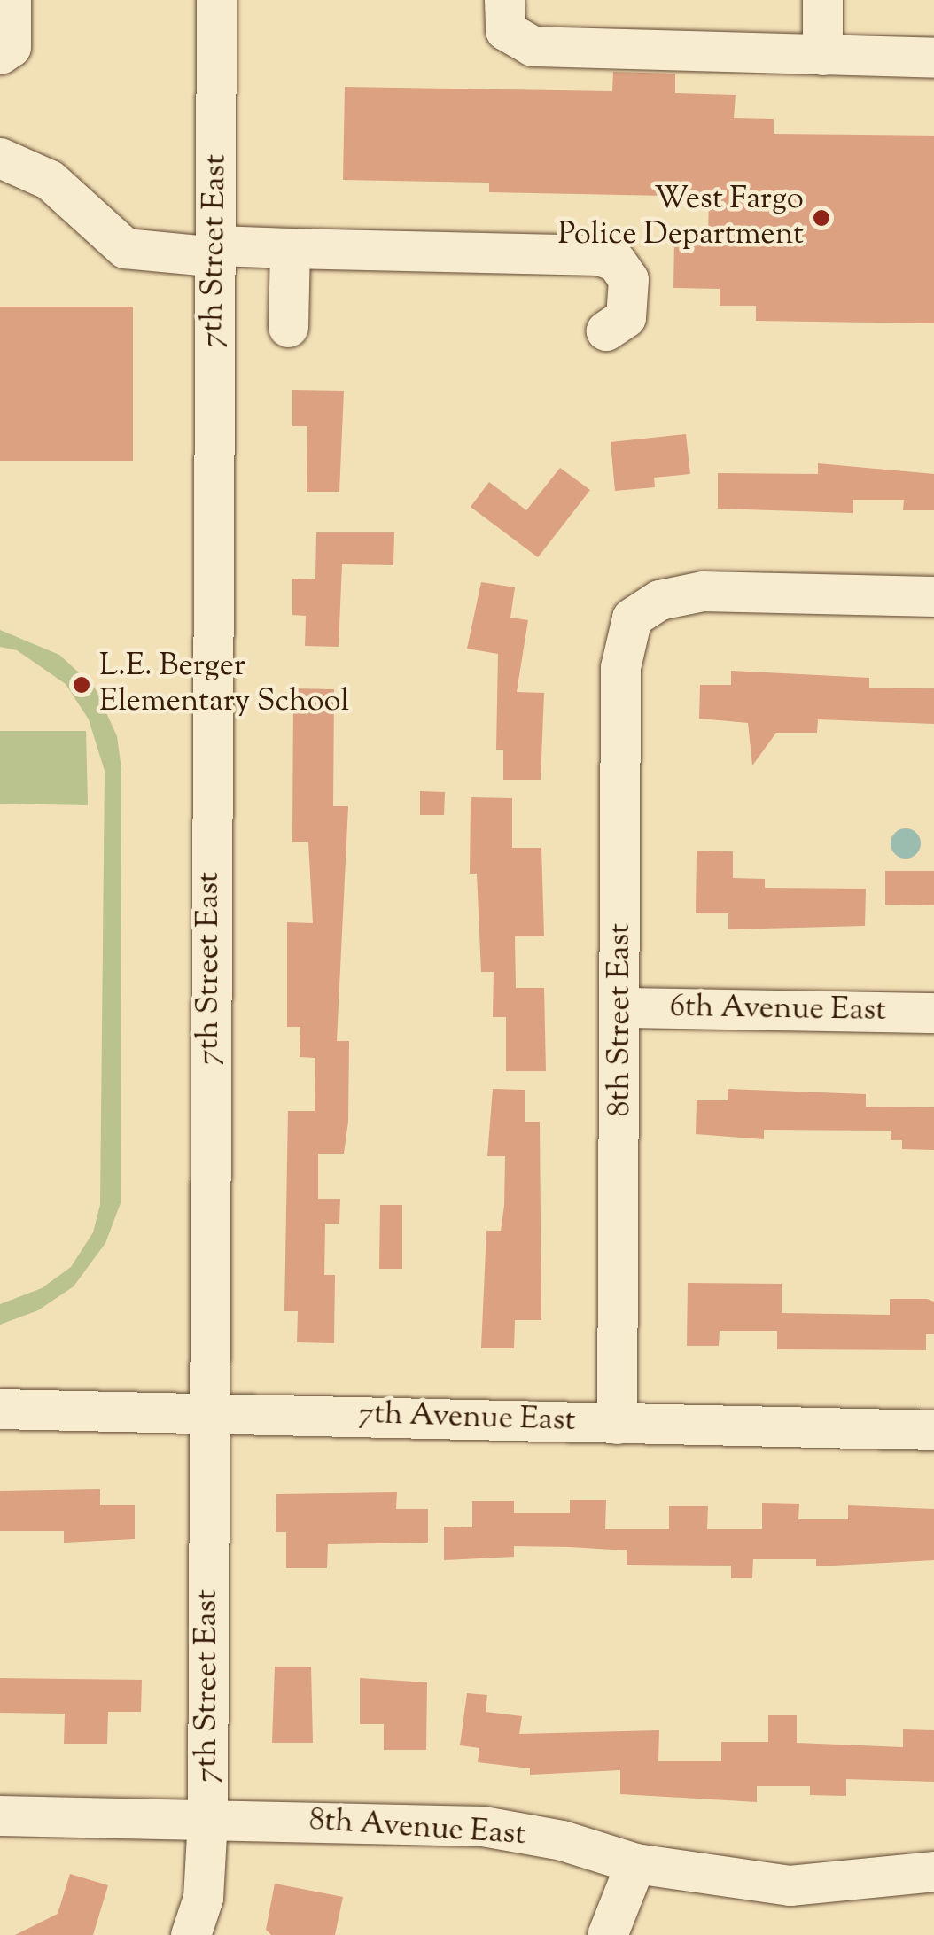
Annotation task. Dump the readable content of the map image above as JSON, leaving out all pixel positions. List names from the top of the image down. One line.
{"streets":{"street":["7th Street East","6th Avenue East","8th Street East","7th Avenue East","8th Avenue East"]},"crossings":[["7th Street East","7th Avenue East"],["7th Street East","8th Avenue East"],["6th Avenue East","8th Street East"],["8th Street East","7th Avenue East"]],"places":["West Fargo Police Department","L.E. Berger Elementary School"]}
